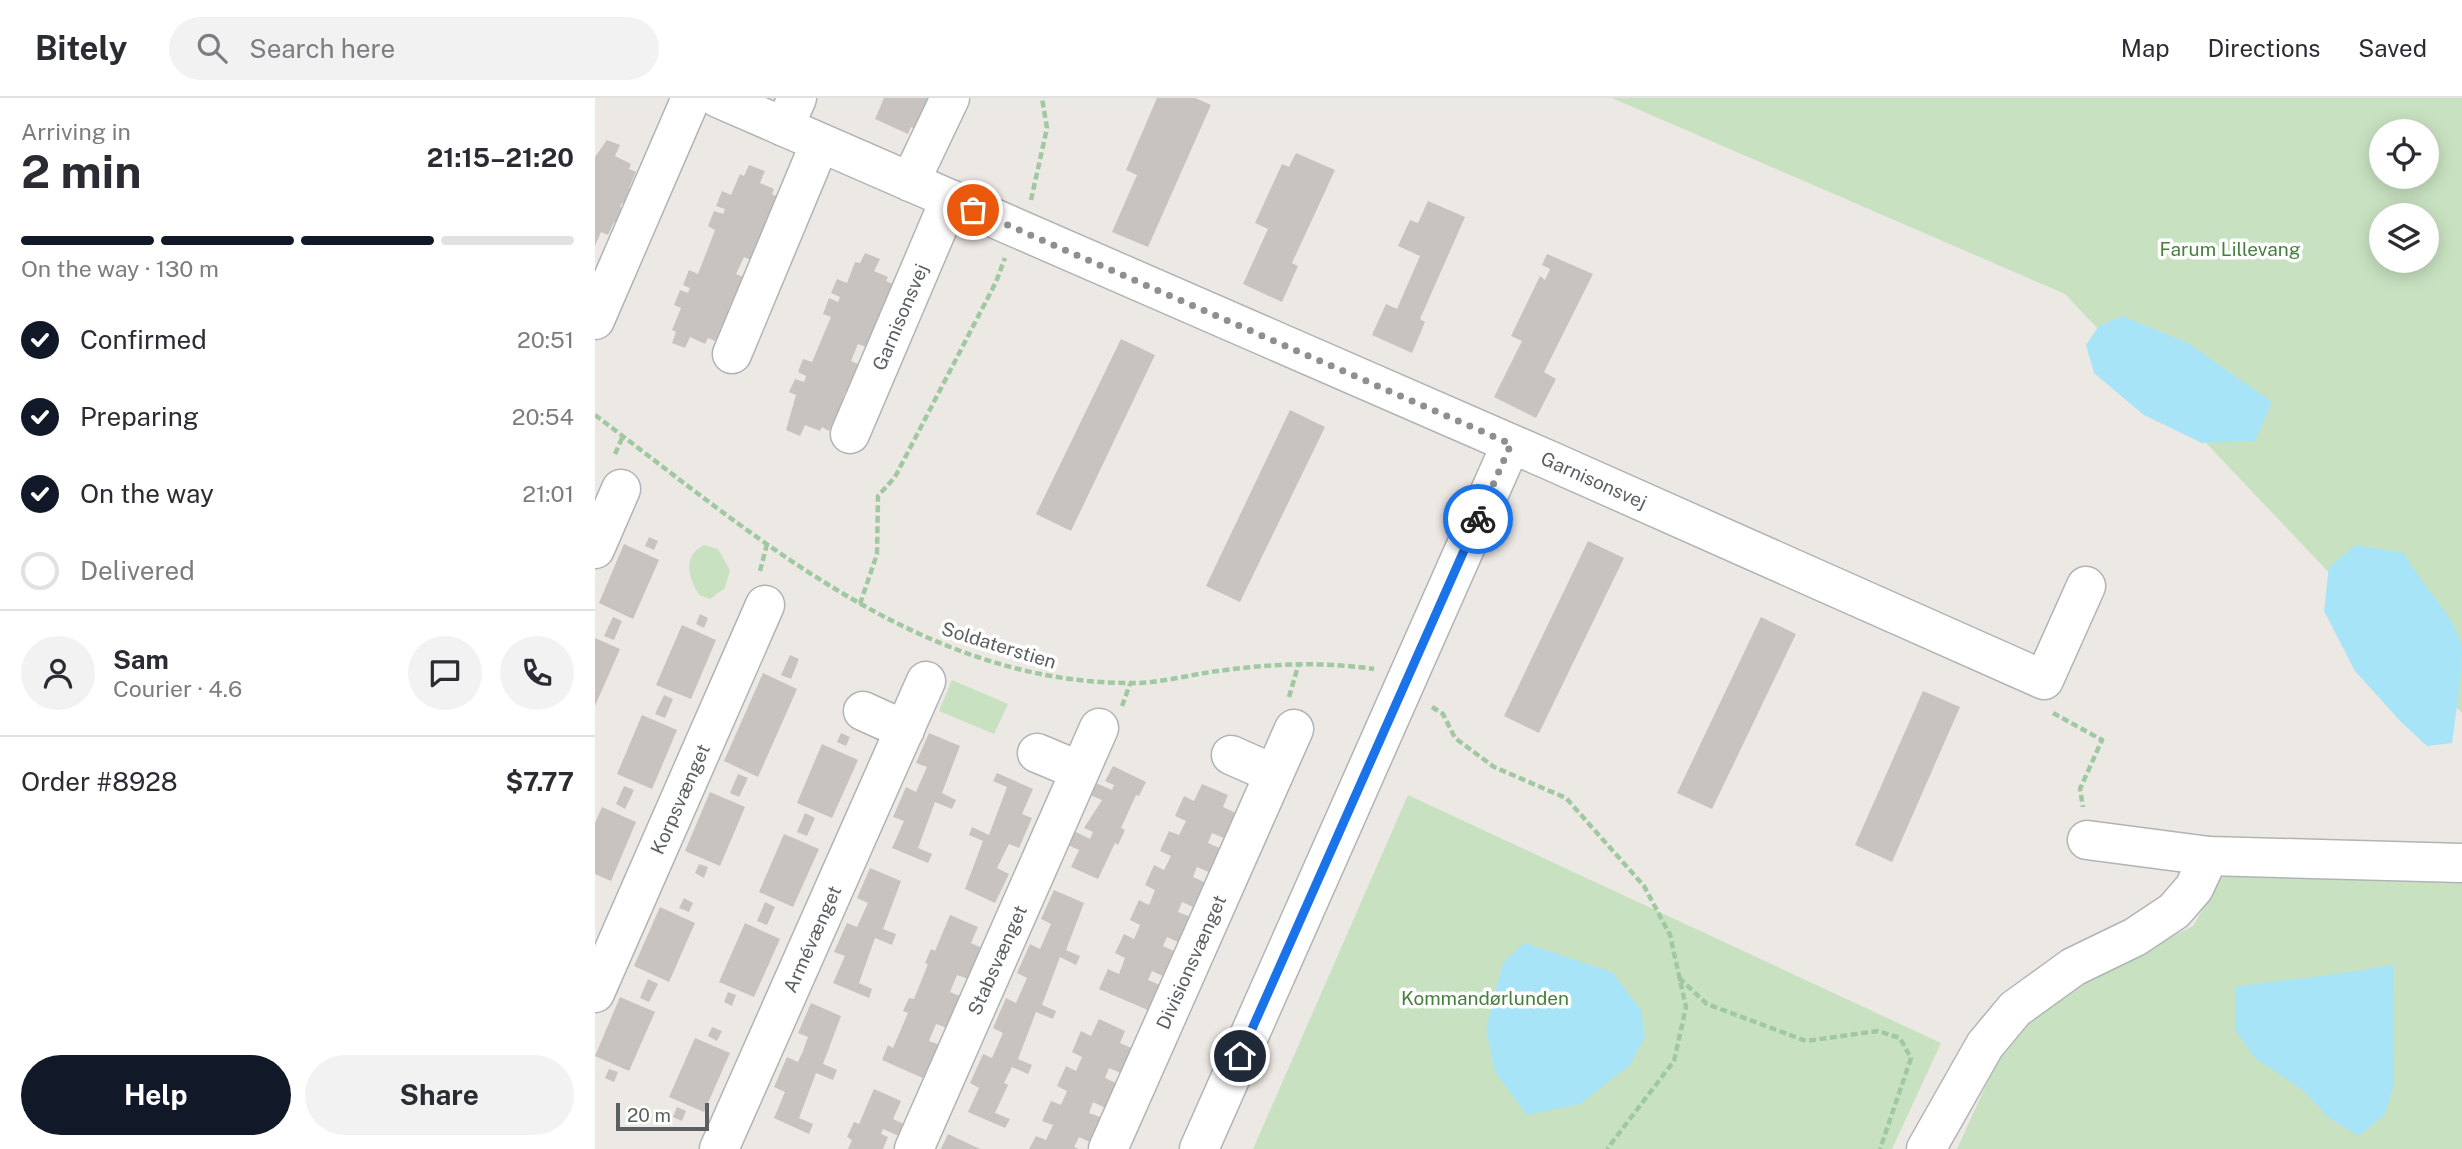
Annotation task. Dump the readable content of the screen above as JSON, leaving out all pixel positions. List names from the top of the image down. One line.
{"streets":{"street":["Garnisonsvej","Korpsvænget","Armévænget","Stabsvænget","Divisionsvænget"],"path":["Soldaterstien"]},"parks":["Farum Lillevang","Kommandørlunden"],"scale_bar":"20 m","page":{"header":"Bitely","search":"Search here","nav":["Map","Directions","Saved"],"heading":["2 min","Arriving in","21:15–21:20"],"panel":["Sam","Courier · 4.6","Order #8928","$7.77"],"bar":"On the way · 130 m","list":[["Confirmed","20:51"],["Preparing","20:54"],["On the way","21:01"],"Delivered"],"buttons":["Help","Share"],"scale":"20 m"}}
